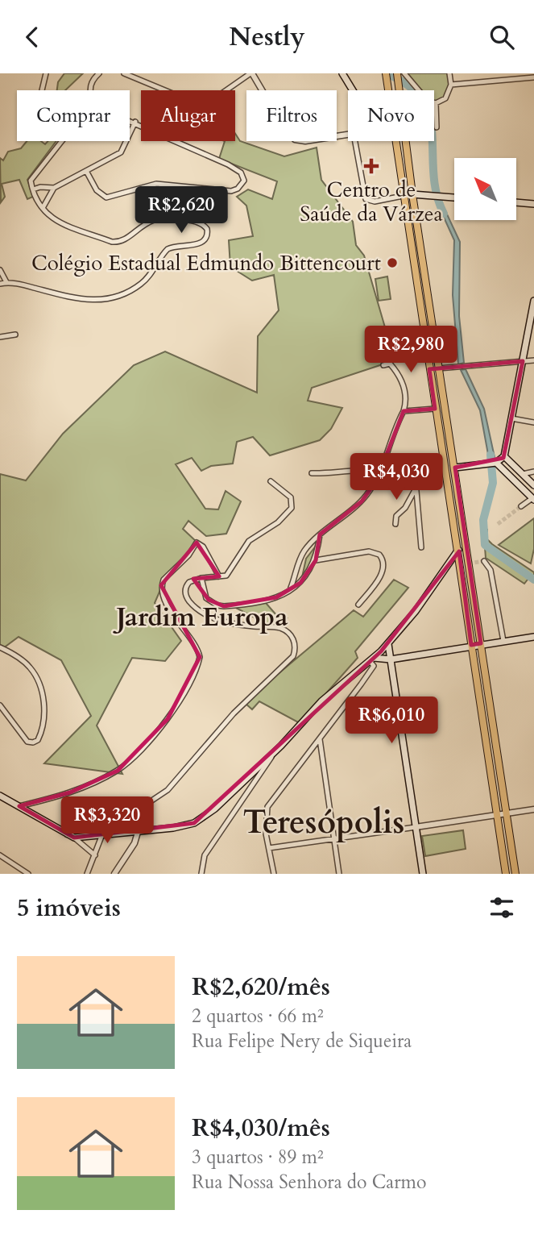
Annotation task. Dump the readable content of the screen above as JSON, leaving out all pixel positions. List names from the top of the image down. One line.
{"districts":["Jardim Europa","Teresópolis"],"places":{"health":["Centro de Saúde da Várzea"],"other":["Colégio Estadual Edmundo Bittencourt"]},"north":"top left","page":{"header":"Nestly","chip":["Comprar","Alugar","Filtros","Novo"],"price":["R$2,620","R$2,980","R$4,030","R$6,010","R$3,320"],"heading":"5 imóveis","list":[{"name":"R$2,620/mês","note":"2 quartos · 66 m² · Rua Felipe Nery de Siqueira"},{"name":"R$4,030/mês","note":"3 quartos · 89 m² · Rua Nossa Senhora do Carmo"}]}}
